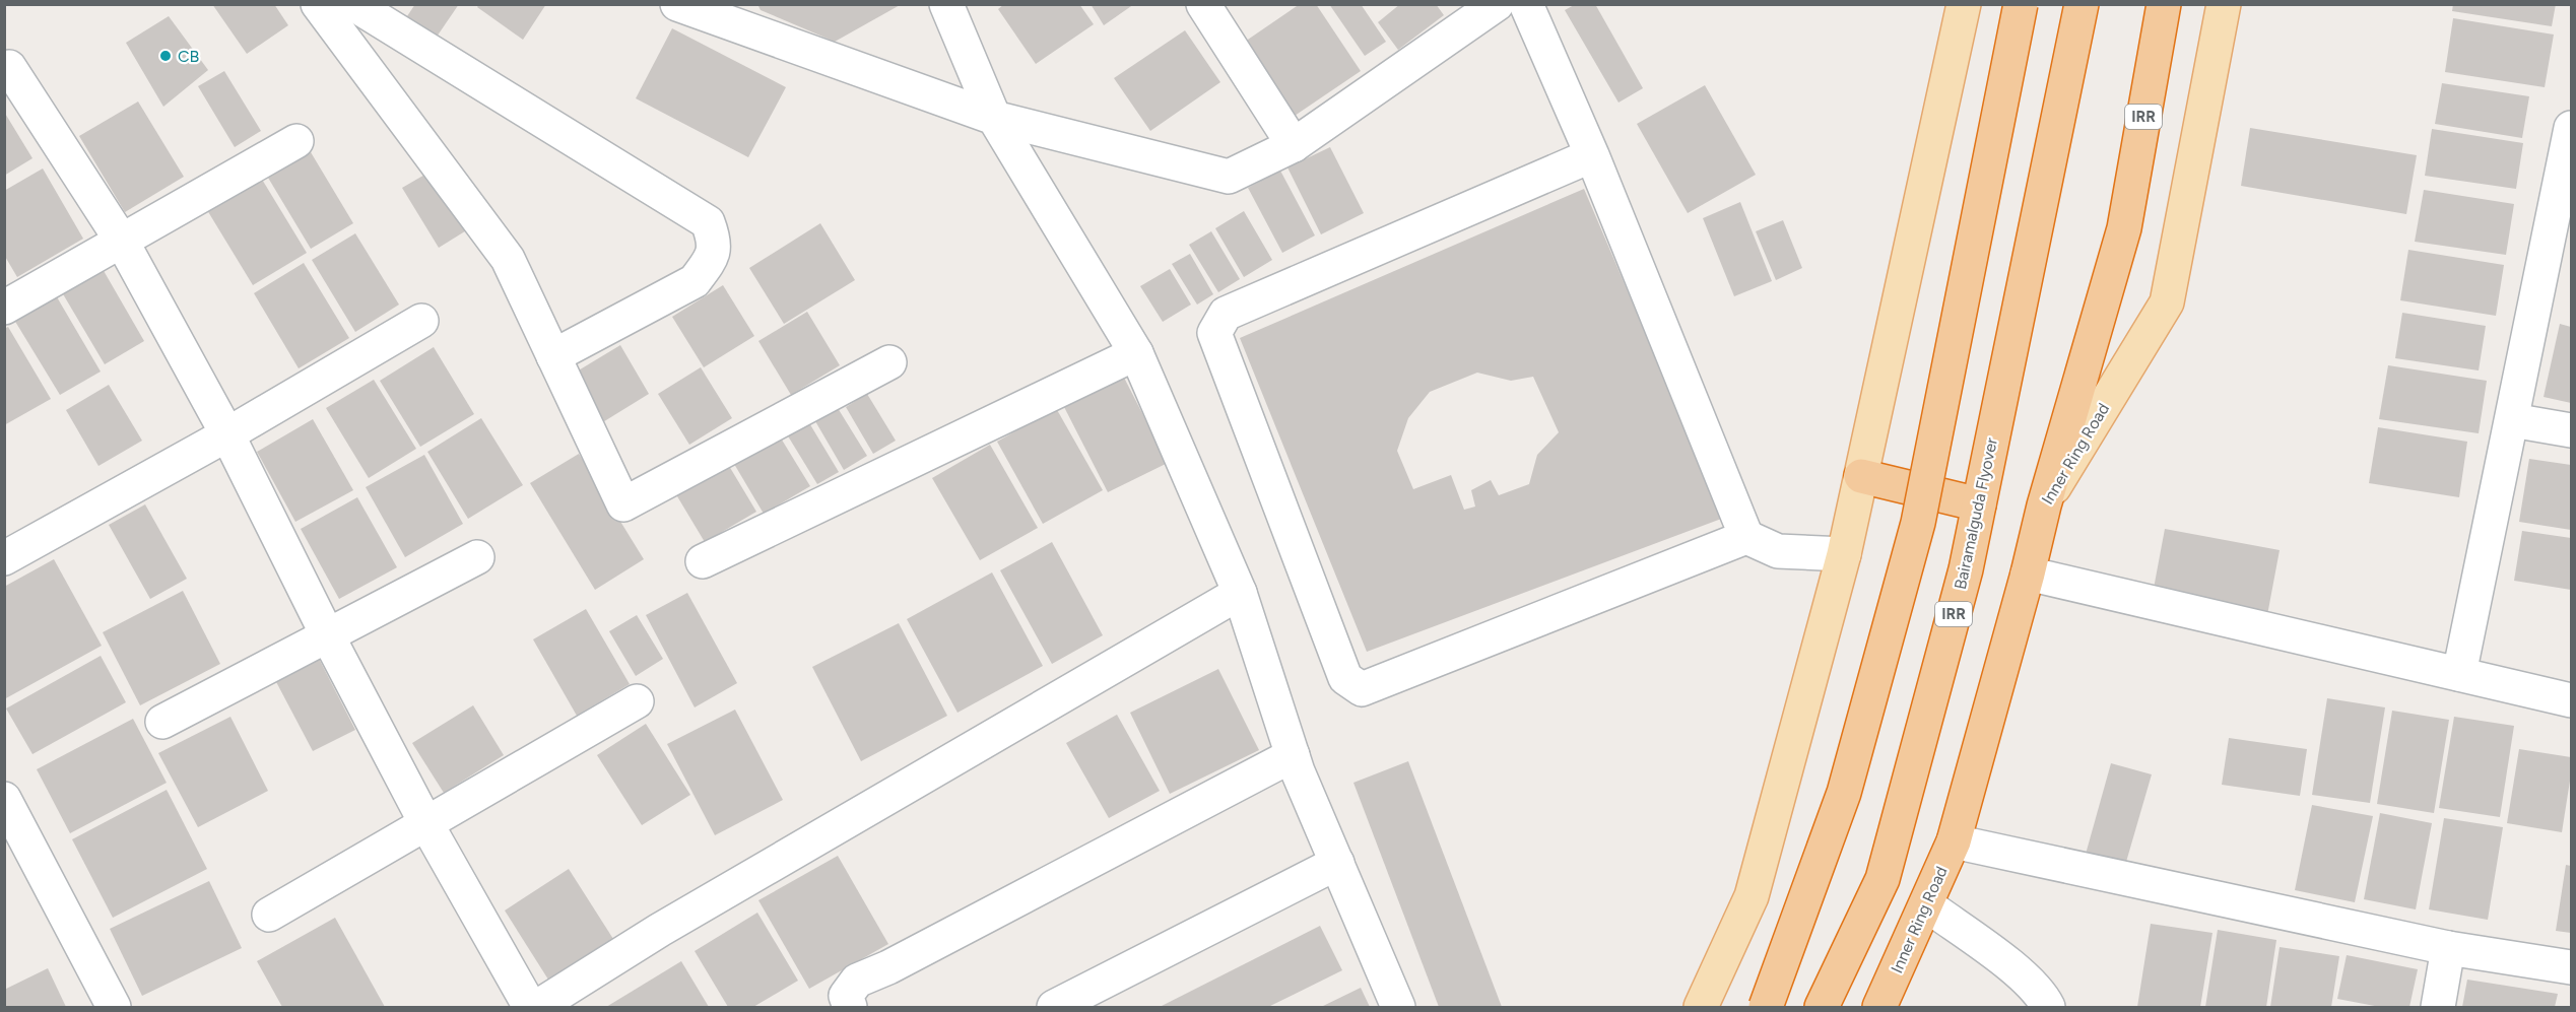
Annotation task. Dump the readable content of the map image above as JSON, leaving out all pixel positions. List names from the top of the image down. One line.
{"streets":{"highway":["IRR","Inner Ring Road","Bairamalguda Flyover"]},"crossings":[["IRR","Inner Ring Road"]],"places":["CB"]}
